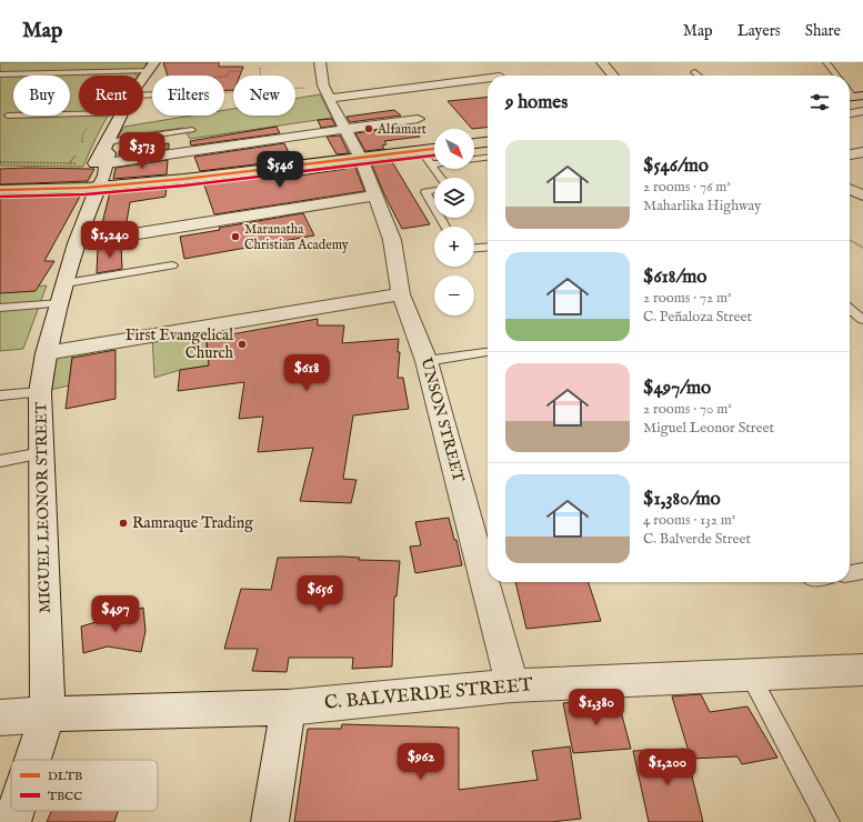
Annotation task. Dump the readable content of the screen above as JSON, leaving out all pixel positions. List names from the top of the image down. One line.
{"streets":{"street":["UNSON STREET","MIGUEL LEONOR STREET","C. BALVERDE STREET"]},"crossings":[["UNSON STREET","C. BALVERDE STREET"],["MIGUEL LEONOR STREET","C. BALVERDE STREET"]],"places":["Alfamart","Maranatha Christian Academy","First Evangelical Church","Ramraque Trading"],"lines":["transit line DLTB","transit line TBCC"],"legend":["DLTB","TBCC"],"north":"bottom right","page":{"header":"Map","nav":["Map","Layers","Share"],"chip":["Buy","Rent","Filters","New"],"heading":"9 homes","map_buttons":["+","−"],"list":[{"name":"$546/mo","note":"2 rooms · 76 m² · Maharlika Highway"},{"name":"$618/mo","note":"2 rooms · 72 m² · C. Peñaloza Street"},{"name":"$497/mo","note":"2 rooms · 70 m² · Miguel Leonor Street"},{"name":"$1,380/mo","note":"4 rooms · 132 m² · C. Balverde Street"}],"price":["$373","$546","$1,240","$618","$656","$497","$1,380","$962","$1,200"]}}
